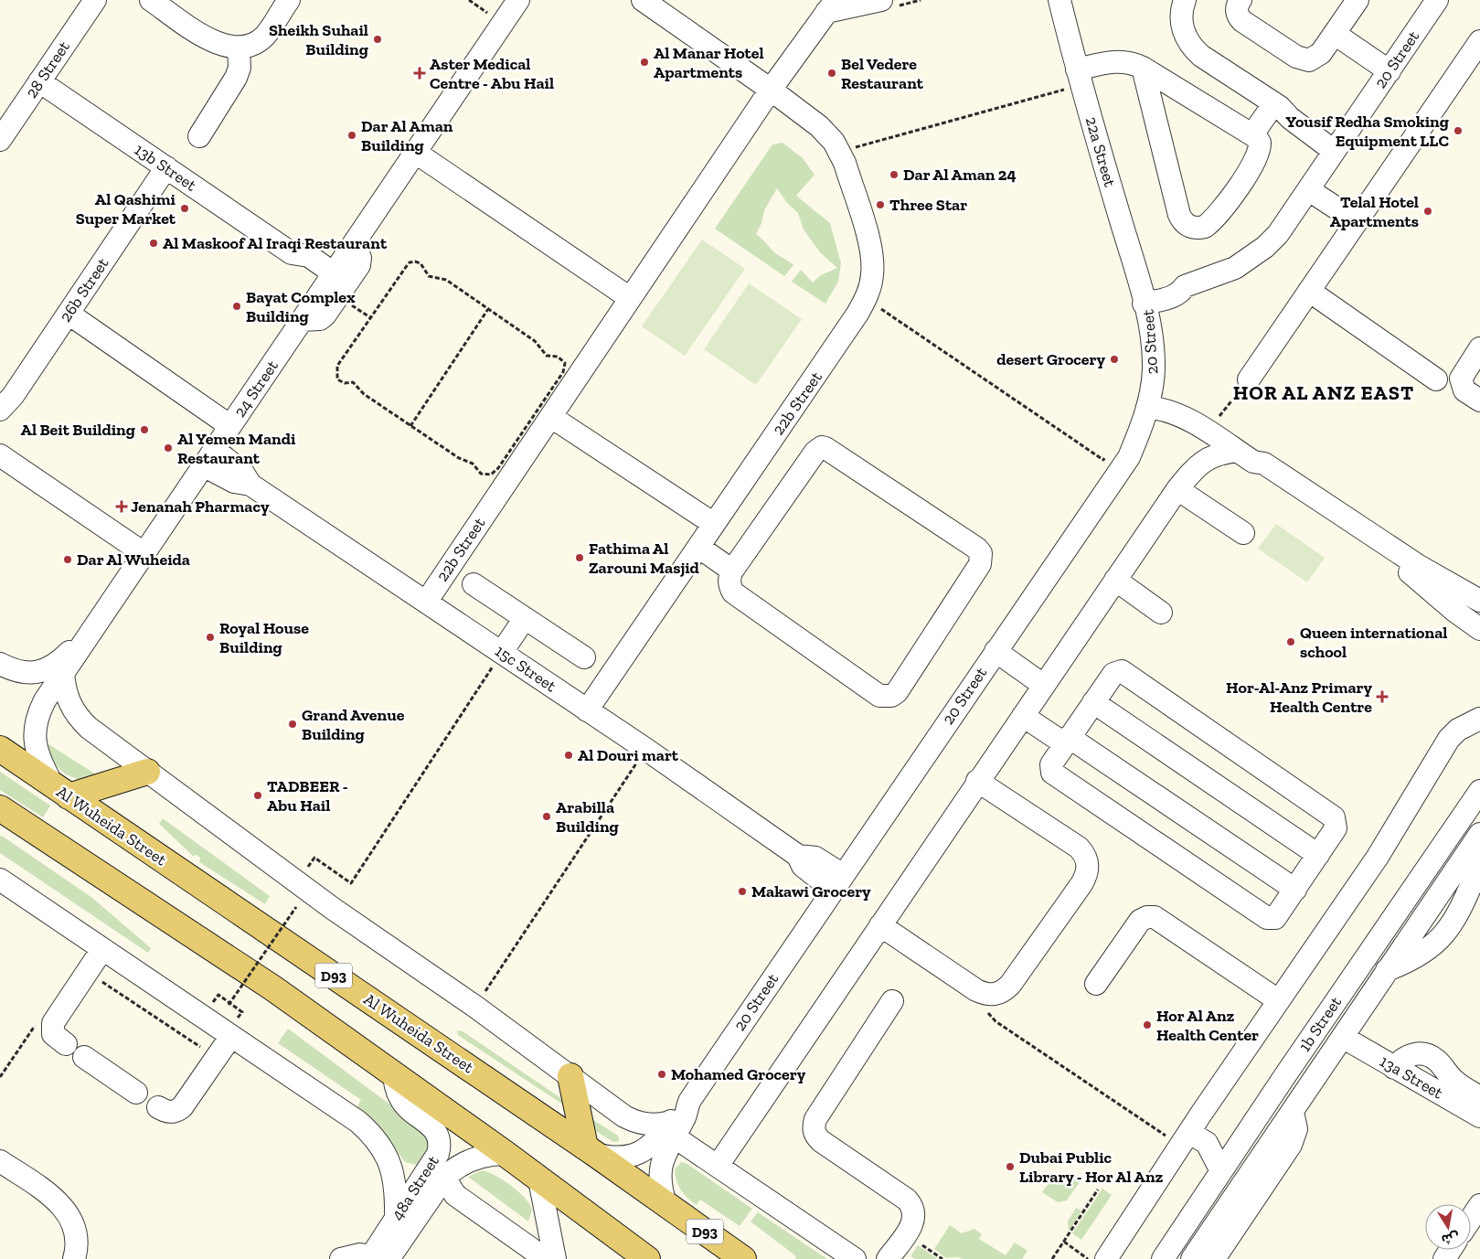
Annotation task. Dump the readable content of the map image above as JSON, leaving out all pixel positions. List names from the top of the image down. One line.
{"streets":{"main road":["Al Wuheida Street","D93"],"street":["20 Street","28 Street","22a Street","13b Street","26b Street","24 Street","22b Street","15c Street","1b Street","13a Street","48a Street"]},"crossings":[["20 Street","22a Street"],["20 Street","15c Street"],["20 Street","Al Wuheida Street"],["28 Street","13b Street"],["13b Street","26b Street"],["13b Street","24 Street"],["24 Street","15c Street"],["24 Street","Al Wuheida Street"],["22b Street","15c Street"],["1b Street","13a Street"]],"districts":["HOR AL ANZ EAST"],"places":{"other":["Sheikh Suhail Building","Al Manar Hotel Apartments","Bel Vedere Restaurant","Yousif Redha Smoking Equipment LLC","Dar Al Aman Building","Dar Al Aman 24","Three Star","Al Qashimi Super Market","Telal Hotel Apartments","Al Maskoof Al Iraqi Restaurant","Bayat Complex Building","desert Grocery","Al Beit Building","Al Yemen Mandi Restaurant","Fathima Al Zarouni Masjid","Dar Al Wuheida","Royal House Building","Queen international school","Grand Avenue Building","Al Douri mart","TADBEER - Abu Hail","Arabilla Building","Makawi Grocery","Hor Al Anz Health Center","Mohamed Grocery","Dubai Public Library - Hor Al Anz"],"health":["Aster Medical Centre - Abu Hail","Jenanah Pharmacy","Hor-Al-Anz Primary Health Centre"]},"north":"bottom"}
